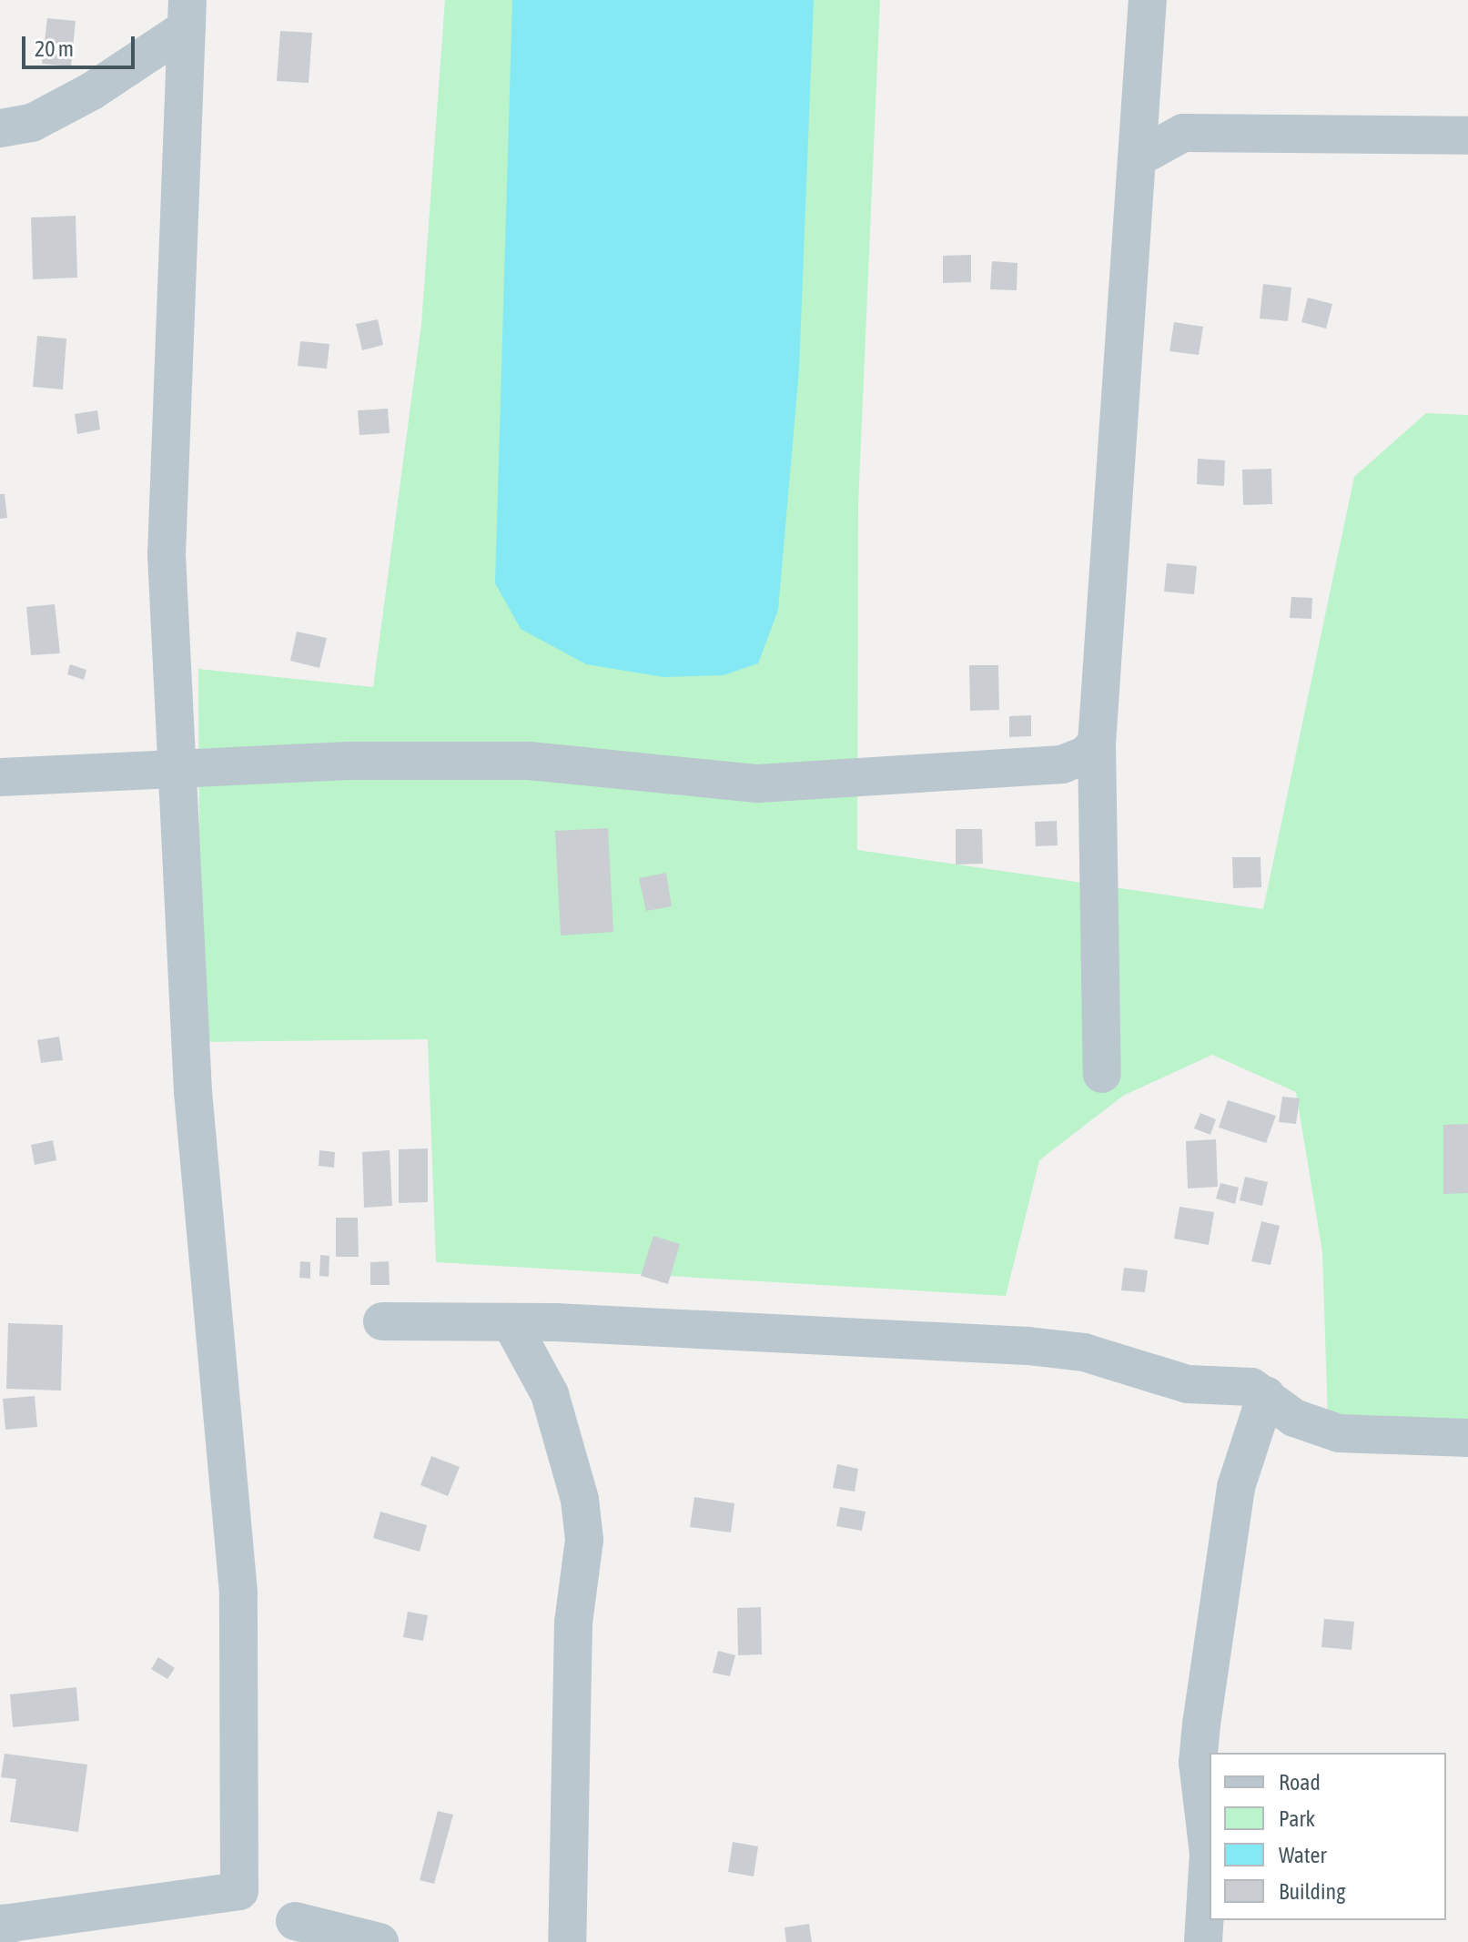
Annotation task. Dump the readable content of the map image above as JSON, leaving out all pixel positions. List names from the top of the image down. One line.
{"legend":["Road","Park","Water","Building"],"scale_bar":"20 m"}
